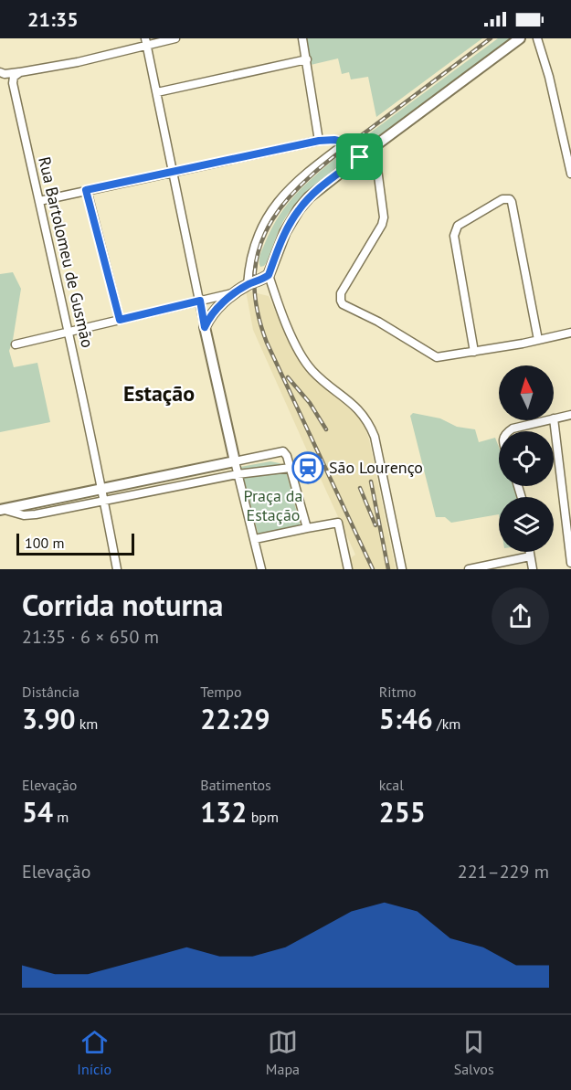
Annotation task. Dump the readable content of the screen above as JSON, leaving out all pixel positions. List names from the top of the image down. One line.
{"streets":{"street":["Rua Bartolomeu de Gusmão"]},"districts":["Estação"],"parks":["Praça da Estação"],"places":{"station":["São Lourenço"]},"scale_bar":"100 m","north":"top","page":{"status":"21:35","scale":"100 m","heading":["Corrida noturna","21:35 · 6 × 650 m"],"stats":[["Distância","3.90 km"],["Tempo","22:29"],["Ritmo","5:46 /km"],["Elevação","54 m"],["Batimentos","132 bpm"],["kcal","255"]],"chart":["Elevação","221–229 m"],"tabs":["Início","Mapa","Salvos"]}}
